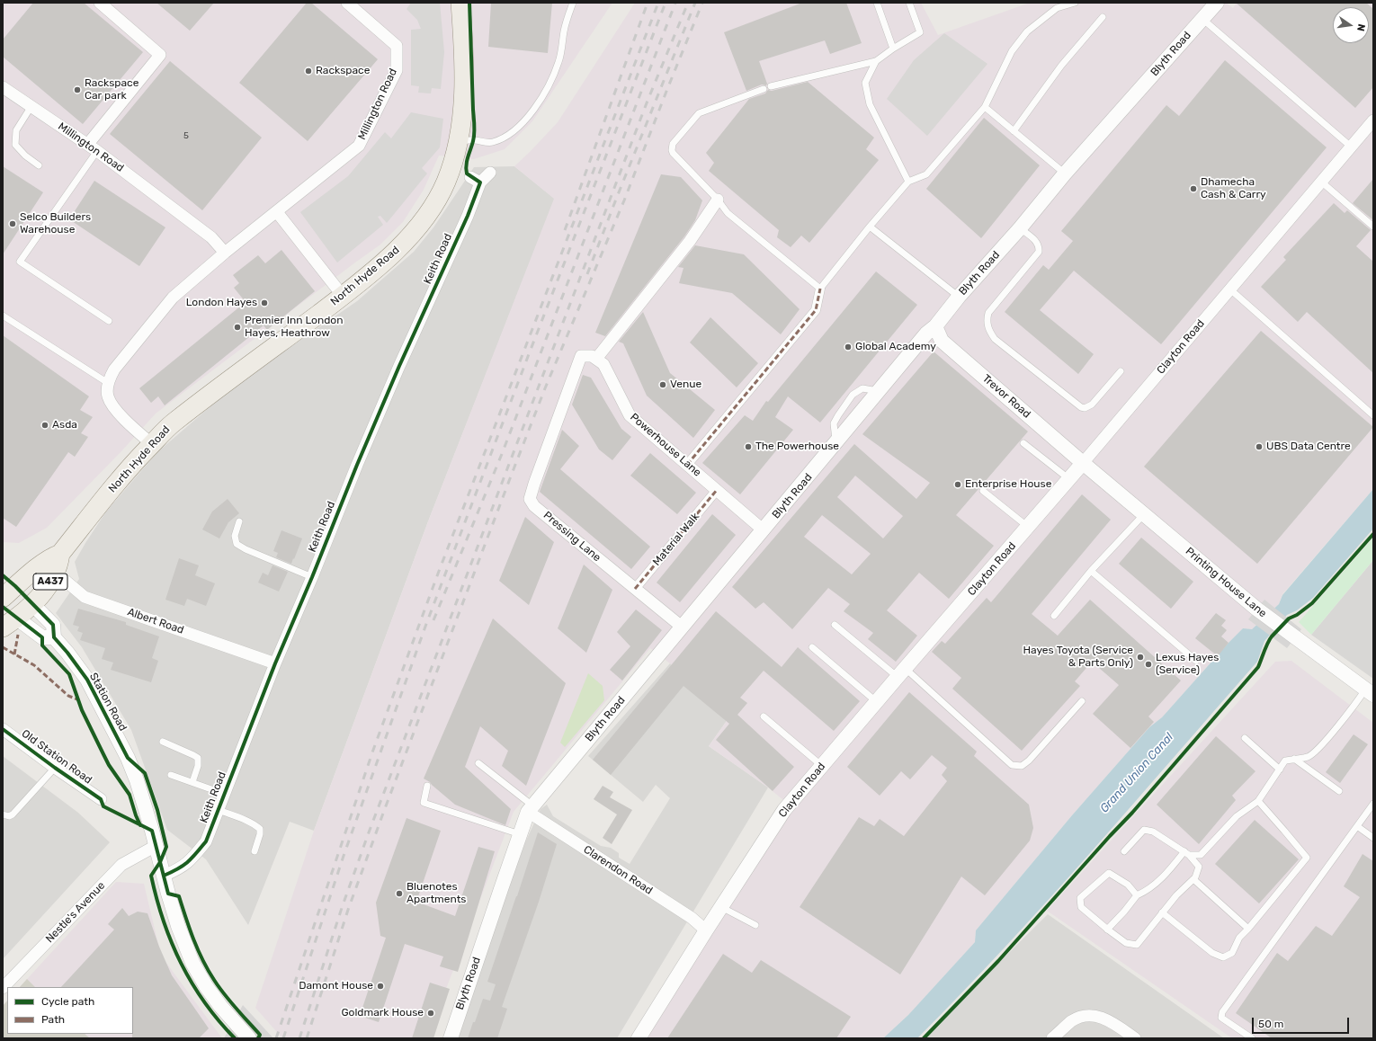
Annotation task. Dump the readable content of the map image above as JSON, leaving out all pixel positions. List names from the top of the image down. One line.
{"streets":{"main road":["North Hyde Road","A437","Station Road"],"street":["Blyth Road","Millington Road","Keith Road","Clayton Road","Trevor Road","Powerhouse Lane","Pressing Lane","Material Walk","Printing House Lane","Albert Road","Old Station Road","Clarendon Road","Nestle's Avenue"]},"crossings":[["Blyth Road","Trevor Road"],["Blyth Road","Powerhouse Lane"],["Blyth Road","Pressing Lane"],["Blyth Road","Clarendon Road"],["Keith Road","Albert Road"],["Keith Road","Station Road"],["North Hyde Road","Albert Road"],["North Hyde Road","Station Road"],["Clayton Road","Trevor Road"],["Clayton Road","Printing House Lane"],["Clayton Road","Clarendon Road"],["Trevor Road","Printing House Lane"],["Powerhouse Lane","Pressing Lane"],["Powerhouse Lane","Material Walk"],["Pressing Lane","Material Walk"],["Station Road","Nestle's Avenue"]],"water":["Grand Union Canal"],"places":["Rackspace","Rackspace Car park","Dhamecha Cash & Carry","Selco Builders Warehouse","London Hayes","Premier Inn London Hayes, Heathrow","Global Academy","Venue","Asda","The Powerhouse","UBS Data Centre","Enterprise House","Hayes Toyota (Service & Parts Only)","Lexus Hayes (Service)","Bluenotes Apartments","Damont House","Goldmark House"],"house_numbers":["5"],"legend":["Cycle path","Path"],"scale_bar":"50 m","north":"right"}
